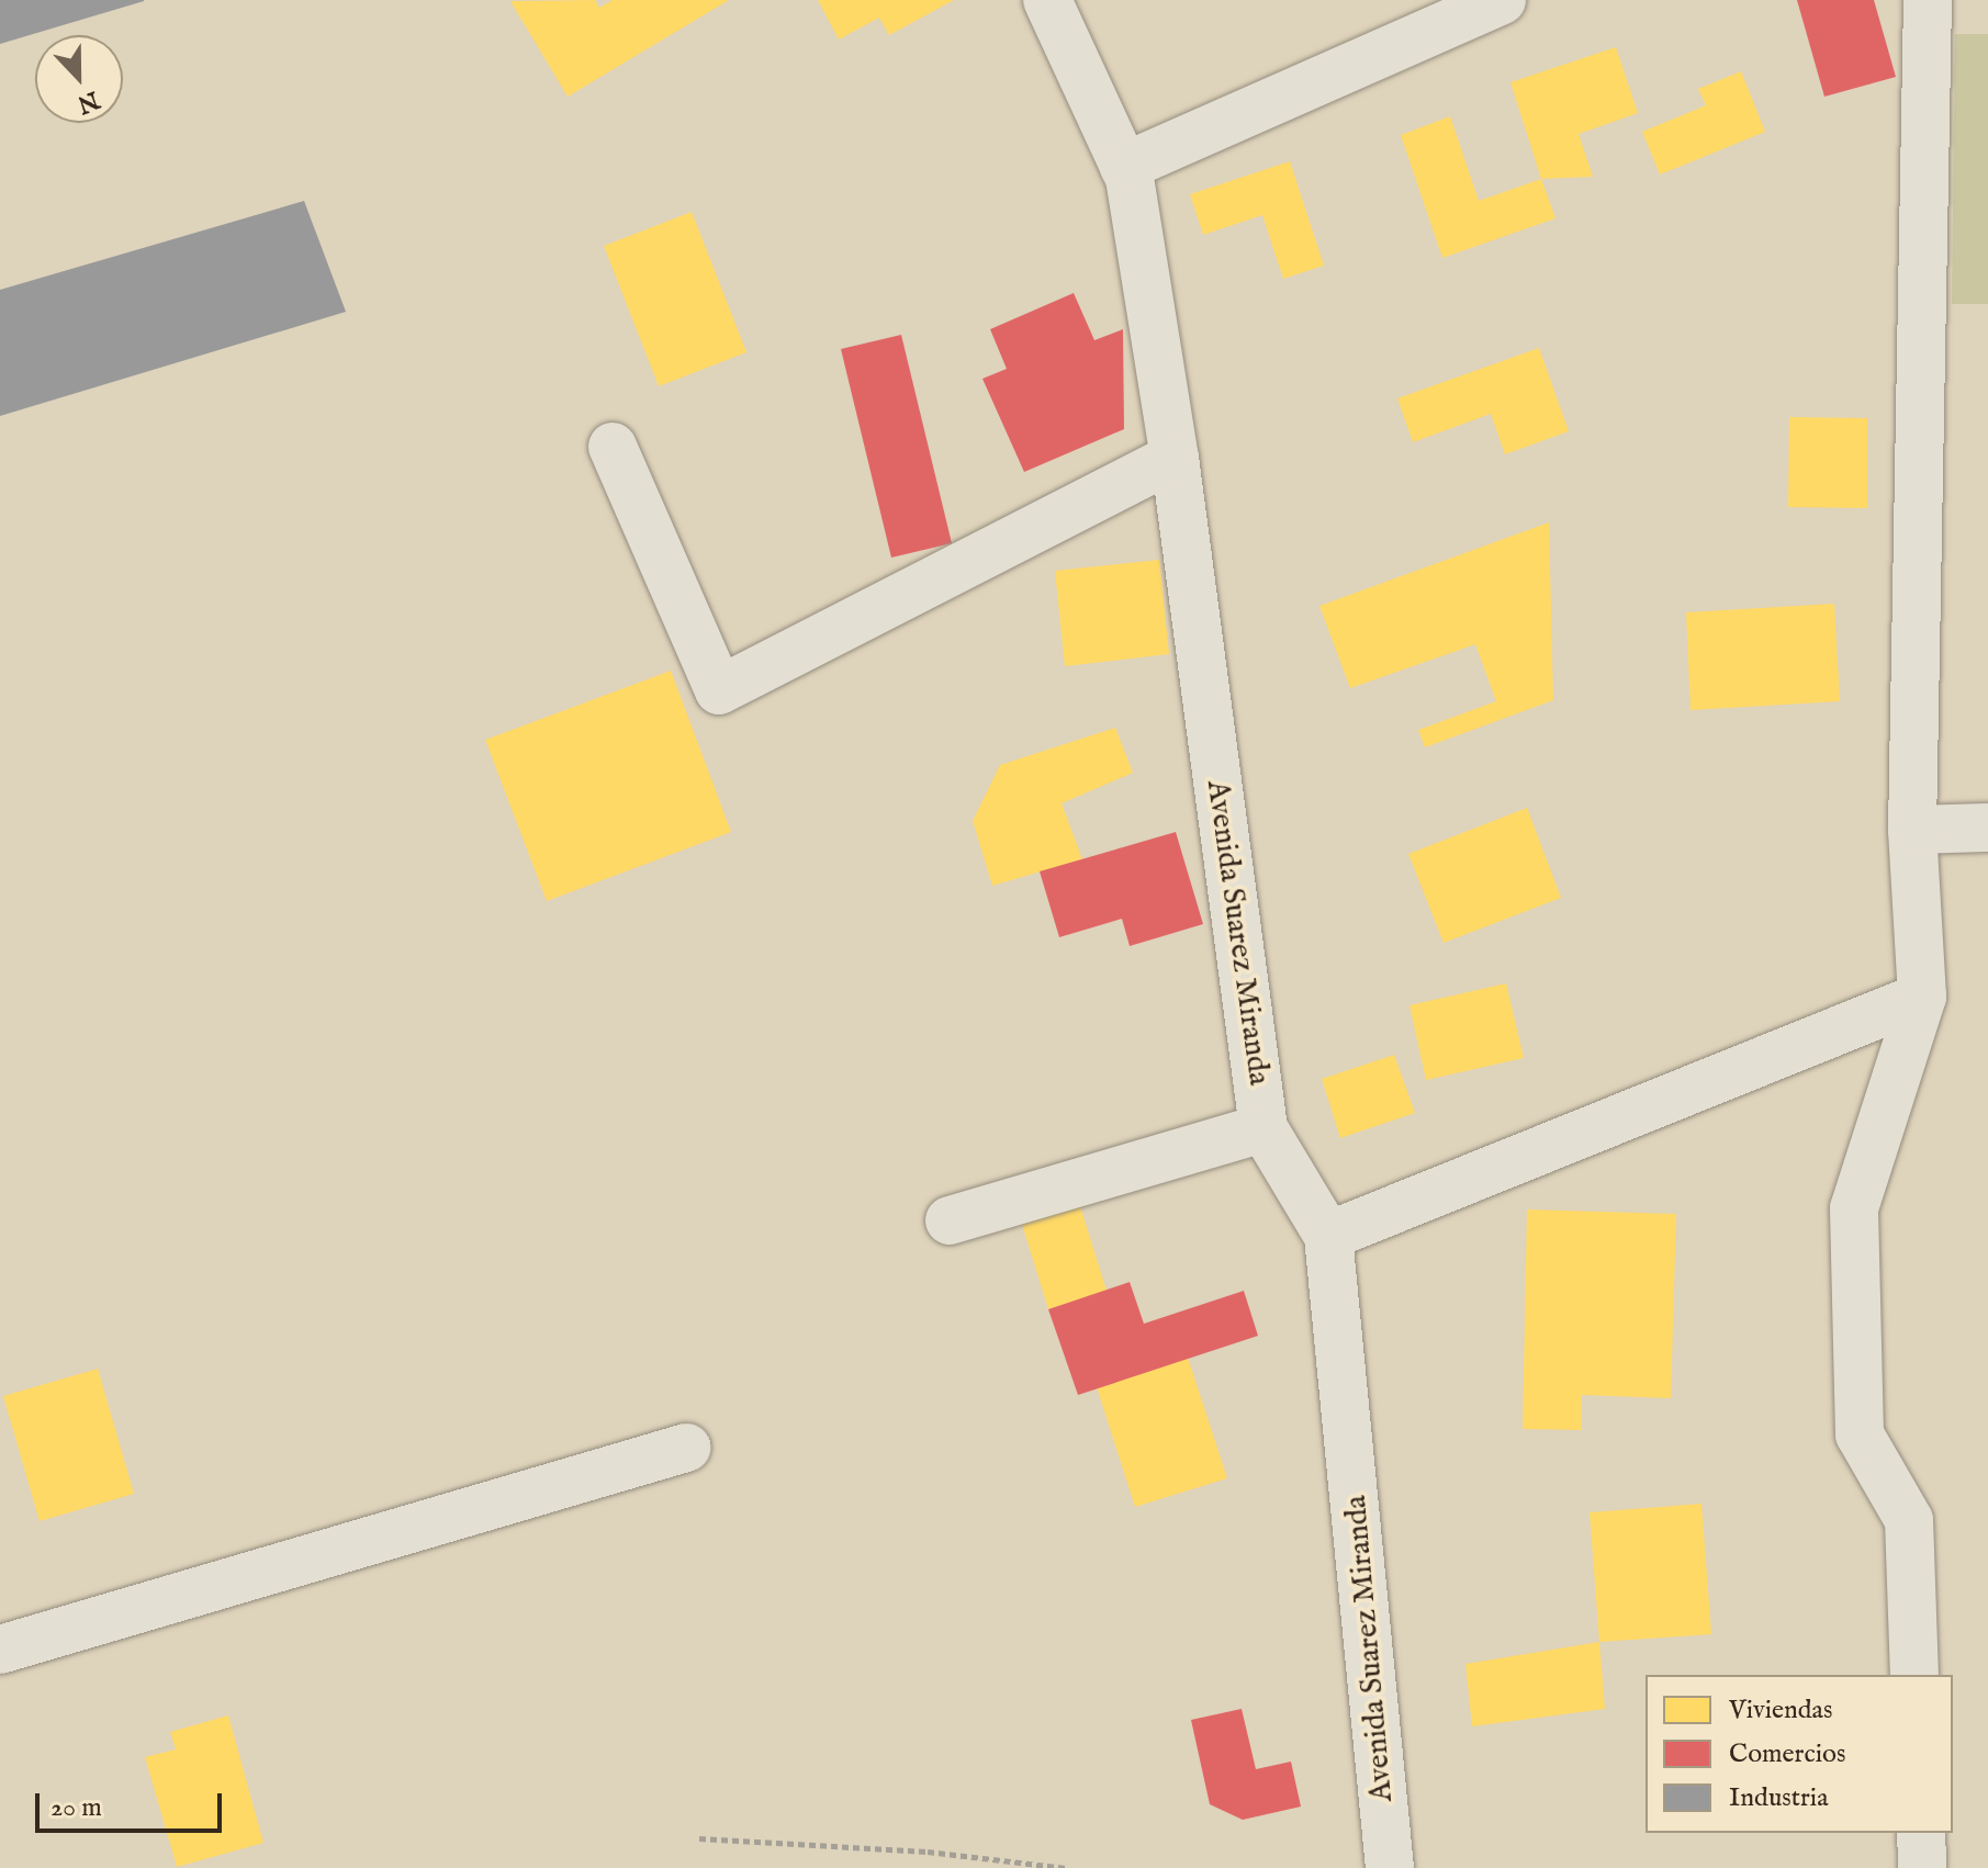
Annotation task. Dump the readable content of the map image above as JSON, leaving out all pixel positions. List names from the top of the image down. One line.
{"streets":{"street":["Avenida Suarez Miranda"]},"legend":["Viviendas","Comercios","Industria"],"scale_bar":"20 m","north":"bottom"}
